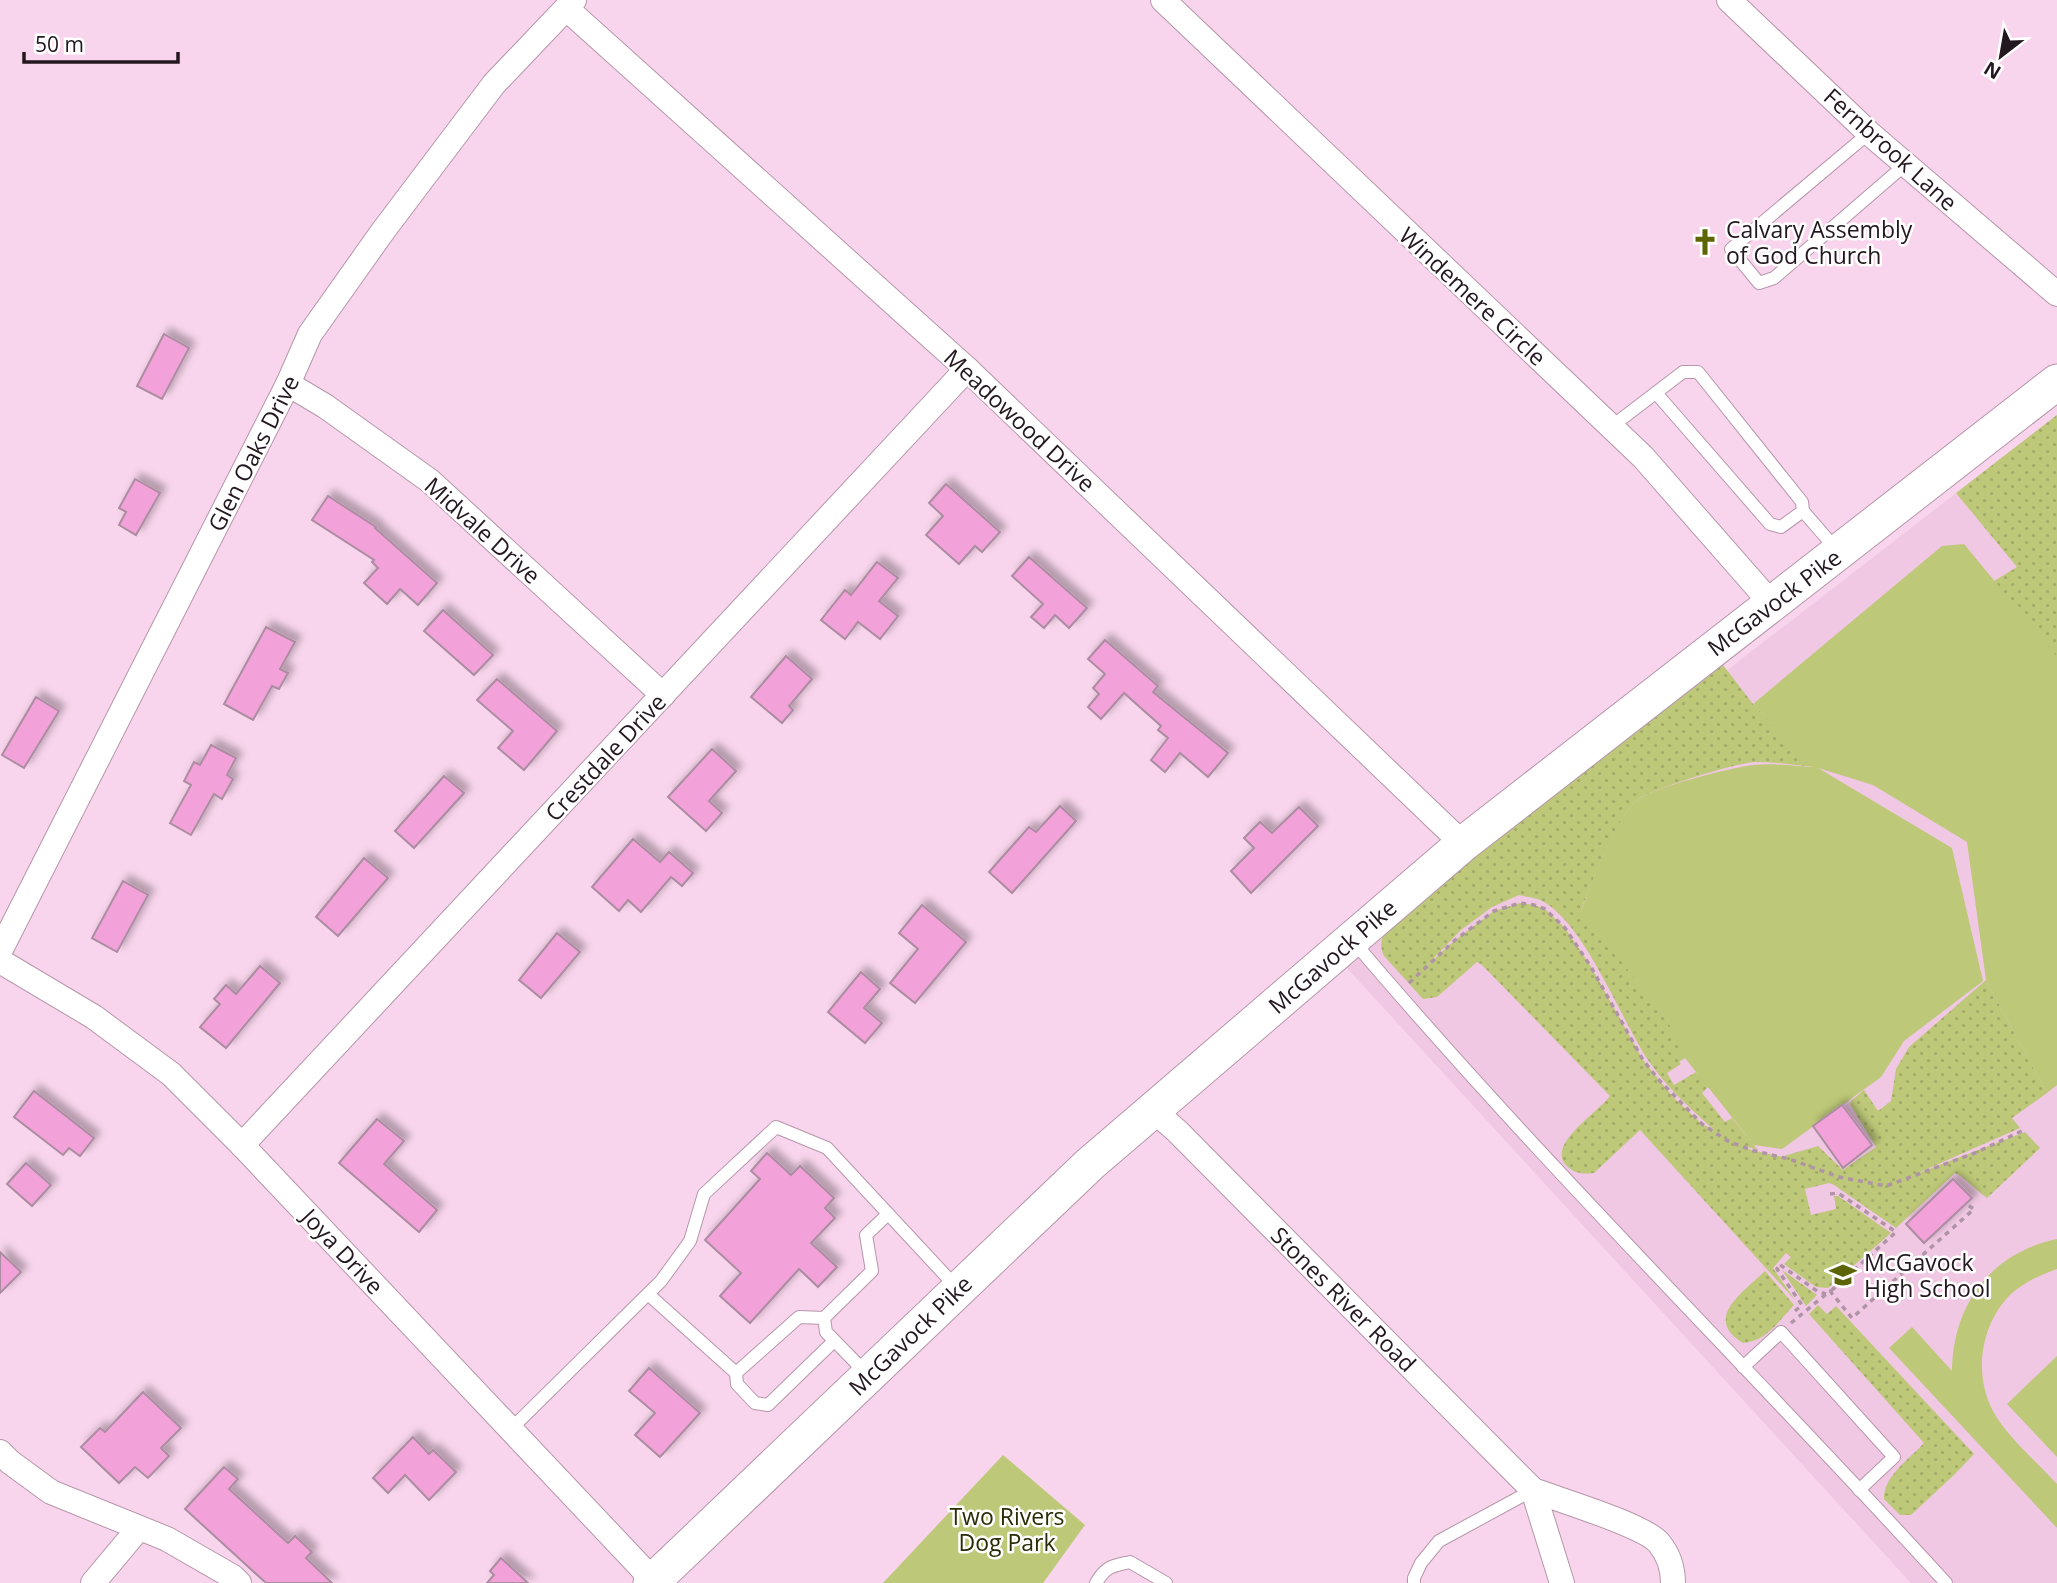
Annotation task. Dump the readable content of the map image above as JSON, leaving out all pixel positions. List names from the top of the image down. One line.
{"streets":{"main road":["McGavock Pike"],"street":["Fernbrook Lane","Windemere Circle","Meadowood Drive","Glen Oaks Drive","Midvale Drive","Crestdale Drive","Joya Drive","Stones River Road"]},"crossings":[["Windemere Circle","McGavock Pike"],["Meadowood Drive","Glen Oaks Drive"],["Meadowood Drive","McGavock Pike"],["Meadowood Drive","Crestdale Drive"],["Glen Oaks Drive","Midvale Drive"],["Midvale Drive","Crestdale Drive"],["McGavock Pike","Joya Drive"],["McGavock Pike","Stones River Road"],["Crestdale Drive","Joya Drive"]],"parks":["Two Rivers Dog Park"],"places":{"church":["Calvary Assembly of God Church"],"school or university":["McGavock High School"]},"scale_bar":"50 m","north":"bottom left"}
